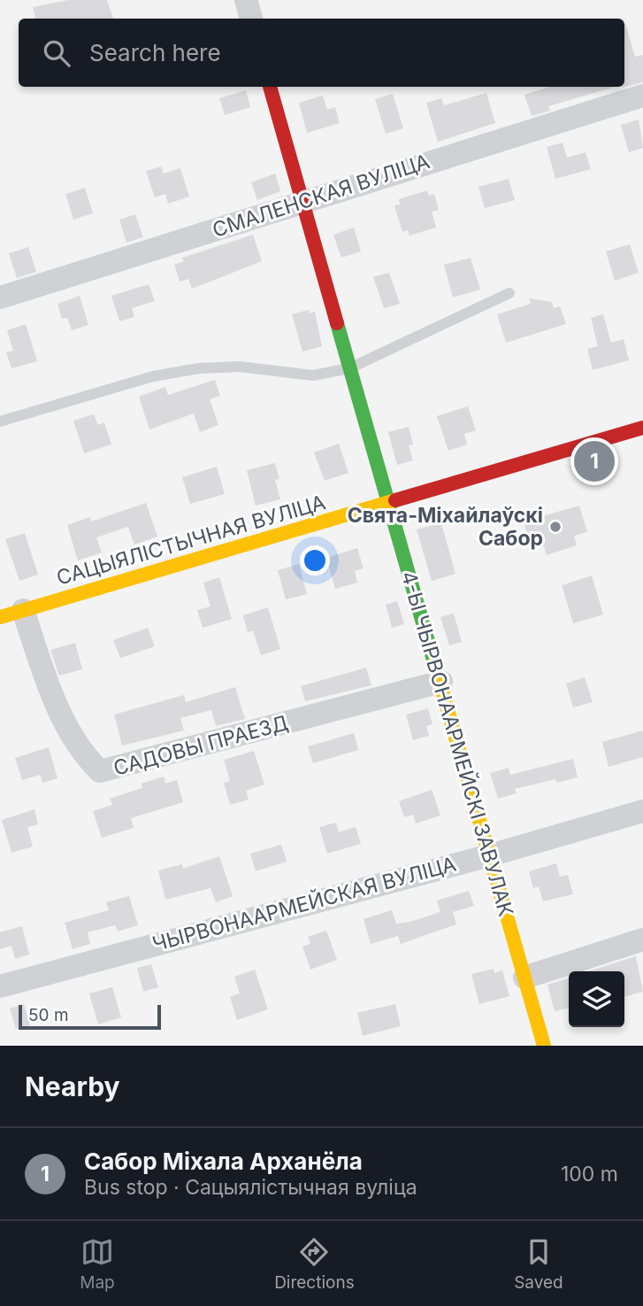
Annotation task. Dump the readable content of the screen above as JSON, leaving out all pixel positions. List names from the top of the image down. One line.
{"streets":{"street":["СМАЛЕНСКАЯ ВУЛІЦА","САЦЫЯЛІСТЫЧНАЯ ВУЛІЦА","4-Ы ЧЫРВОНААРМЕЙСКІ ЗАВУЛАК","САДОВЫ ПРАЕЗД","ЧЫРВОНААРМЕЙСКАЯ ВУЛІЦА"]},"crossings":[["СМАЛЕНСКАЯ ВУЛІЦА","4-Ы ЧЫРВОНААРМЕЙСКІ ЗАВУЛАК"],["САЦЫЯЛІСТЫЧНАЯ ВУЛІЦА","4-Ы ЧЫРВОНААРМЕЙСКІ ЗАВУЛАК"],["САЦЫЯЛІСТЫЧНАЯ ВУЛІЦА","САДОВЫ ПРАЕЗД"],["4-Ы ЧЫРВОНААРМЕЙСКІ ЗАВУЛАК","САДОВЫ ПРАЕЗД"],["4-Ы ЧЫРВОНААРМЕЙСКІ ЗАВУЛАК","ЧЫРВОНААРМЕЙСКАЯ ВУЛІЦА"]],"places":["Свята-Міхайлаўскі Сабор"],"scale_bar":"50 m","page":{"search":"Search here","pins":"1","scale":"50 m","heading":"Nearby","list":[{"mark":"1","name":"Сабор Міхала Арханёла","note":"Bus stop · Сацыялістычная вуліца","value":"100 m"}],"nav":["Map","Directions","Saved"]}}
